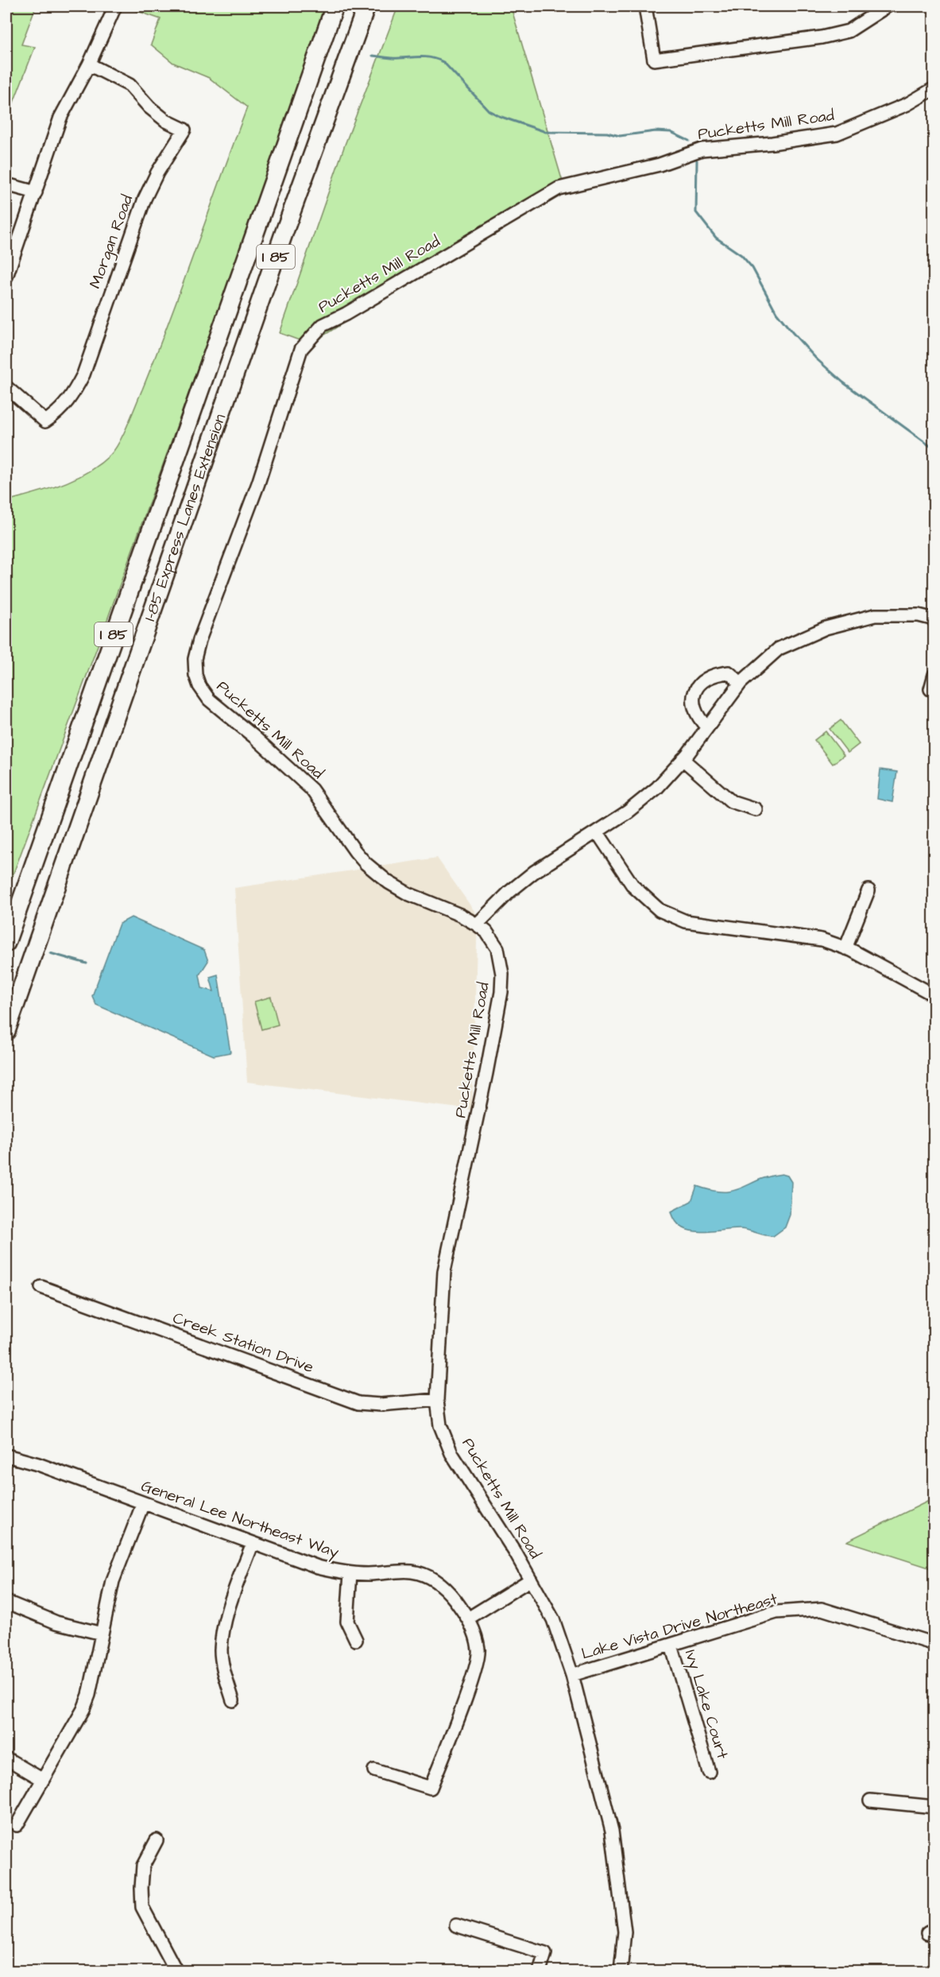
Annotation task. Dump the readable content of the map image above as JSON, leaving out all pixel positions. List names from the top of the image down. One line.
{"streets":{"highway":["I 85","I-85 Express Lanes Extension"],"street":["Pucketts Mill Road","Morgan Road","Creek Station Drive","General Lee Northeast Way","Lake Vista Drive Northeast","Ivy Lake Court"]},"crossings":[["Pucketts Mill Road","Creek Station Drive"],["Pucketts Mill Road","Lake Vista Drive Northeast"],["Lake Vista Drive Northeast","Ivy Lake Court"]]}
